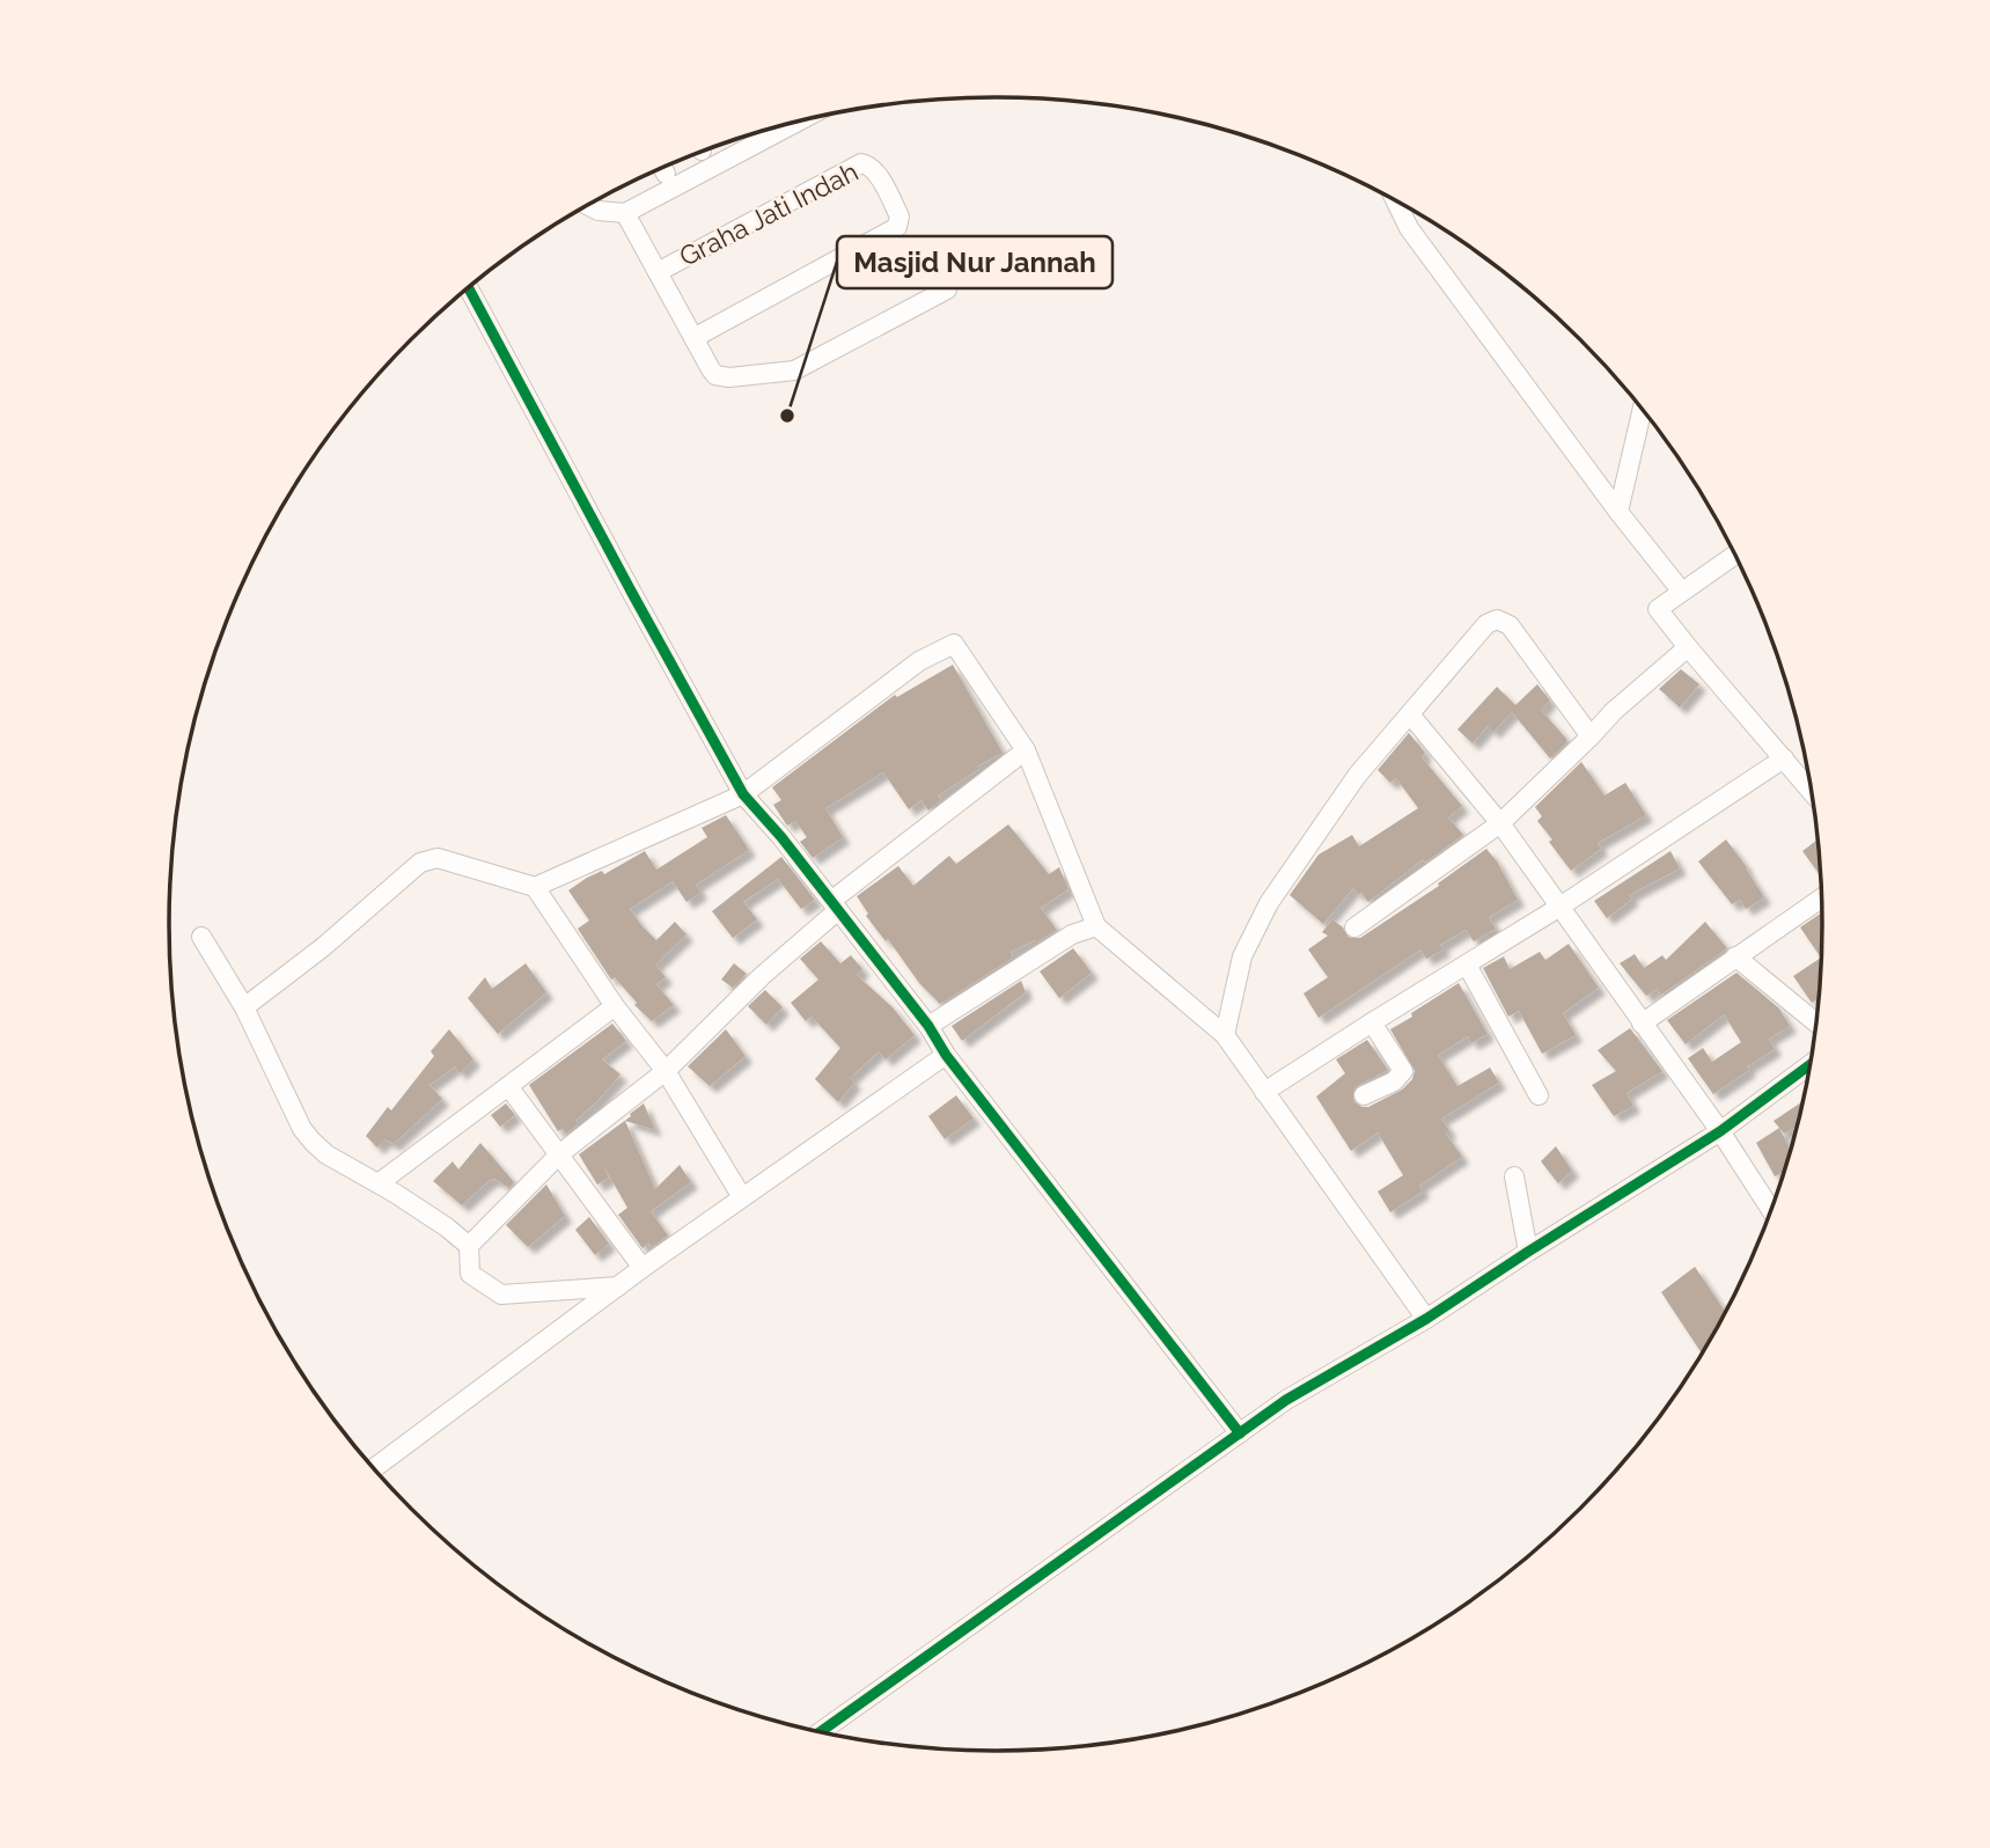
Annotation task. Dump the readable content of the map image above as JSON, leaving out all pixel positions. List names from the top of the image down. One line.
{"streets":{"street":["Graha Jati Indah"]},"places":["Masjid Nur Jannah"]}
